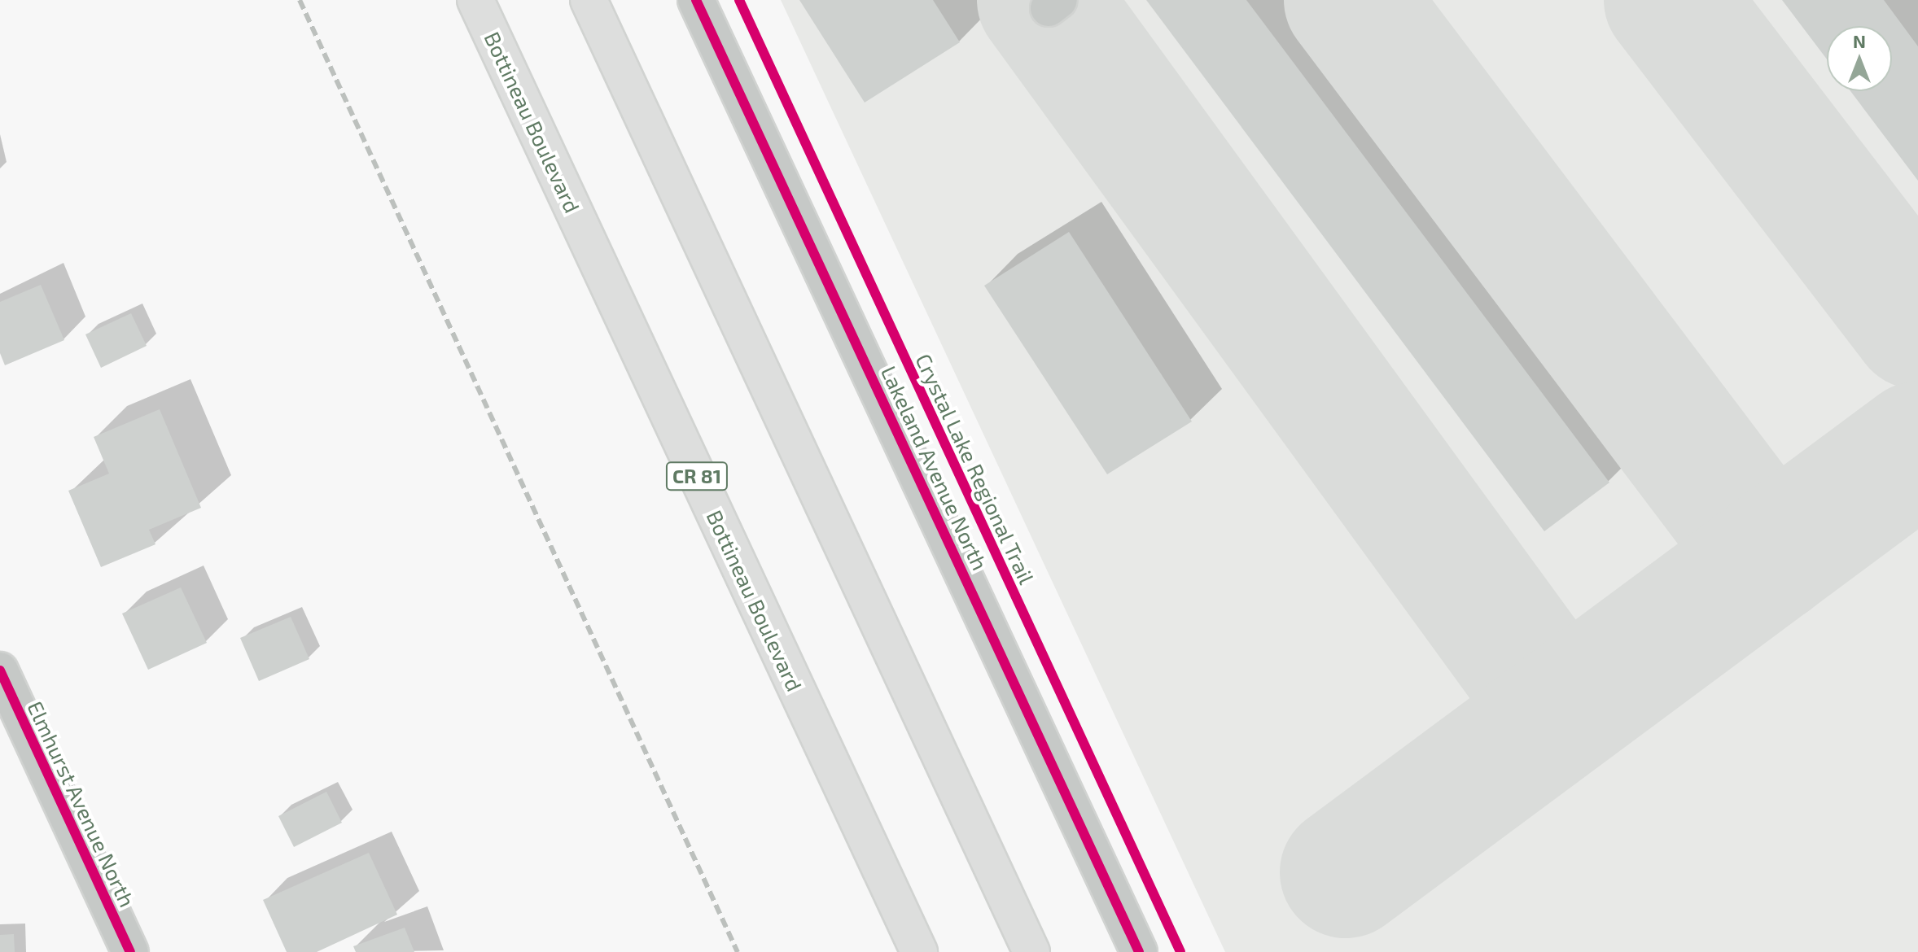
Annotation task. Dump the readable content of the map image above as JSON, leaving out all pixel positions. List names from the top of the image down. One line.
{"streets":{"highway":["Bottineau Boulevard","CR 81"],"street":["Lakeland Avenue North","Elmhurst Avenue North"],"cycle path":["Crystal Lake Regional Trail"]},"north":"top"}
